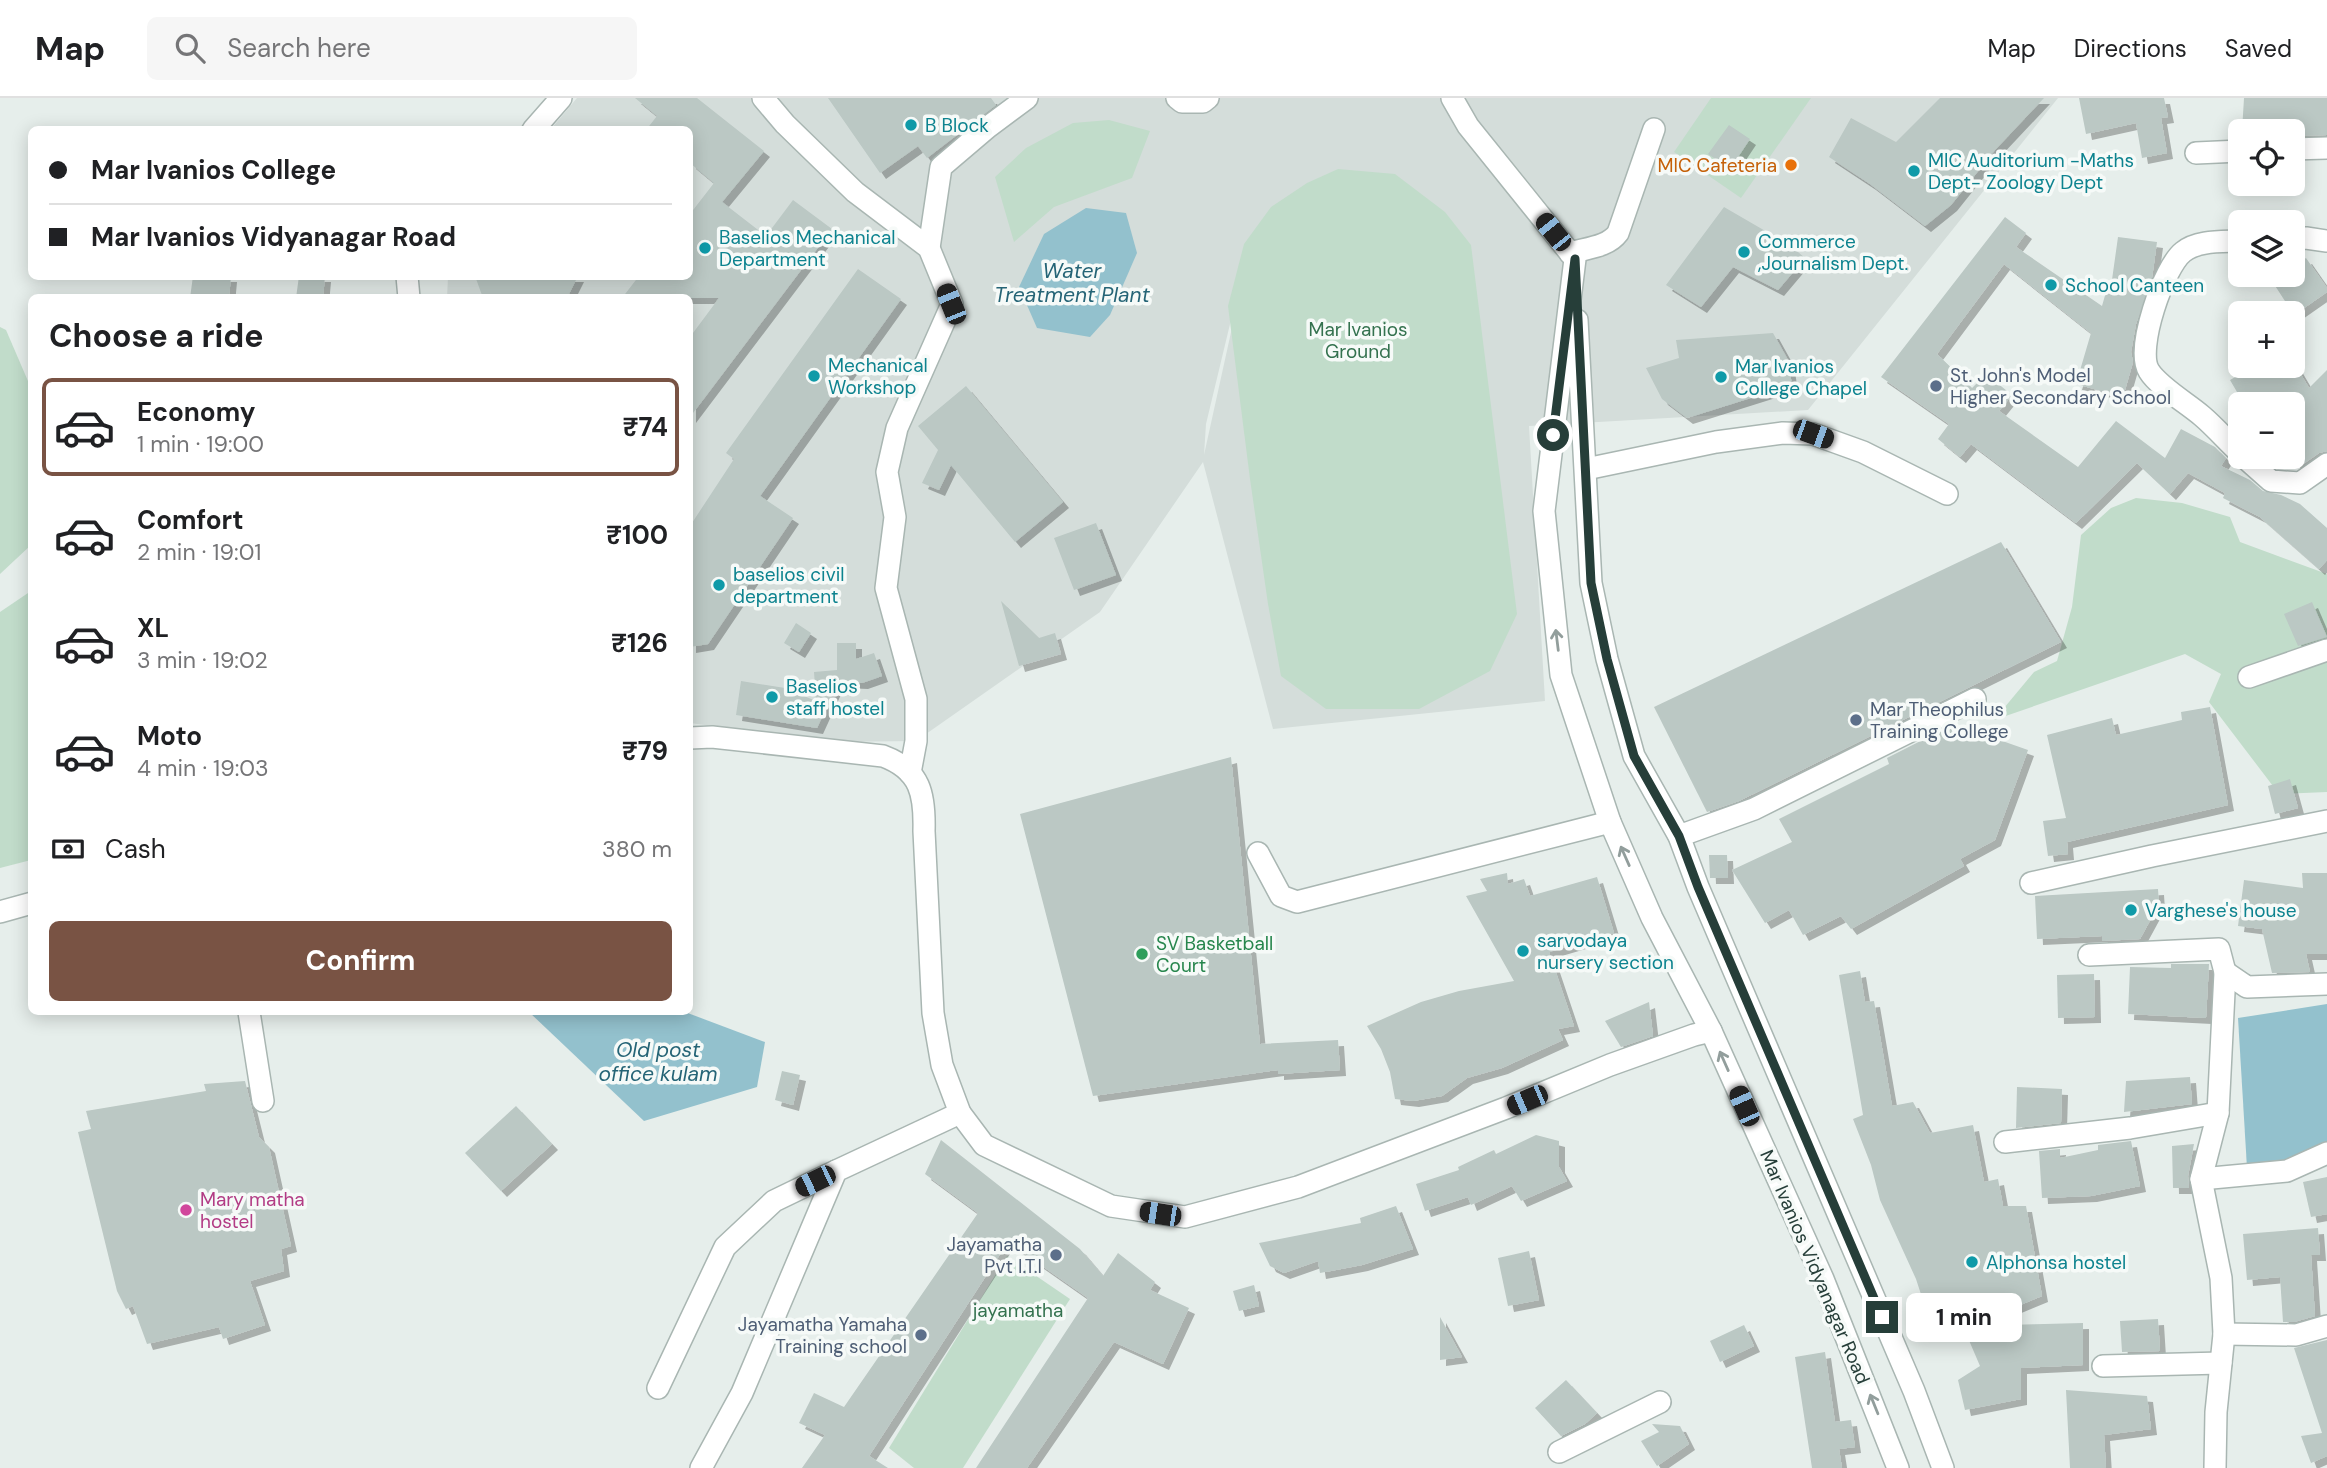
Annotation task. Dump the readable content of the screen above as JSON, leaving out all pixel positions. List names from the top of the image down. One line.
{"streets":{"street":["Mar Ivanios Vidyanagar Road"]},"water":["Water Treatment Plant","Old post office kulam"],"parks":["Mar Ivanios Ground","jayamatha"],"places":["B Block","MIC Cafeteria","MIC Auditorium -Maths Dept- Zoology Dept","Baselios Mechanical Department","Commerce ,Journalism Dept.","School Canteen","Mechanical Workshop","Mar Ivanios College Chapel","St. John's Model Higher Secondary School","baselios civil department","Baselios staff hostel","Mar Theophilus Training College","Varghese's house","sarvodaya nursery section","SV Basketball Court","Mary matha hostel","Jayamatha Pvt I.T.I","Alphonsa hostel","Jayamatha Yamaha Training school"],"page":{"header":"Map","search":"Search here","nav":["Map","Directions","Saved"],"map_buttons":["+","−"],"banner":["Mar Ivanios College","Mar Ivanios Vidyanagar Road"],"heading":"Choose a ride","list":[{"name":"Economy","note":"1 min · 19:00","value":"₹74"},{"name":"Comfort","note":"2 min · 19:01","value":"₹100"},{"name":"XL","note":"3 min · 19:02","value":"₹126"},{"name":"Moto","note":"4 min · 19:03","value":"₹79"}],"pay":["Cash","380 m"],"buttons":"Confirm","bubble":"1 min"}}
